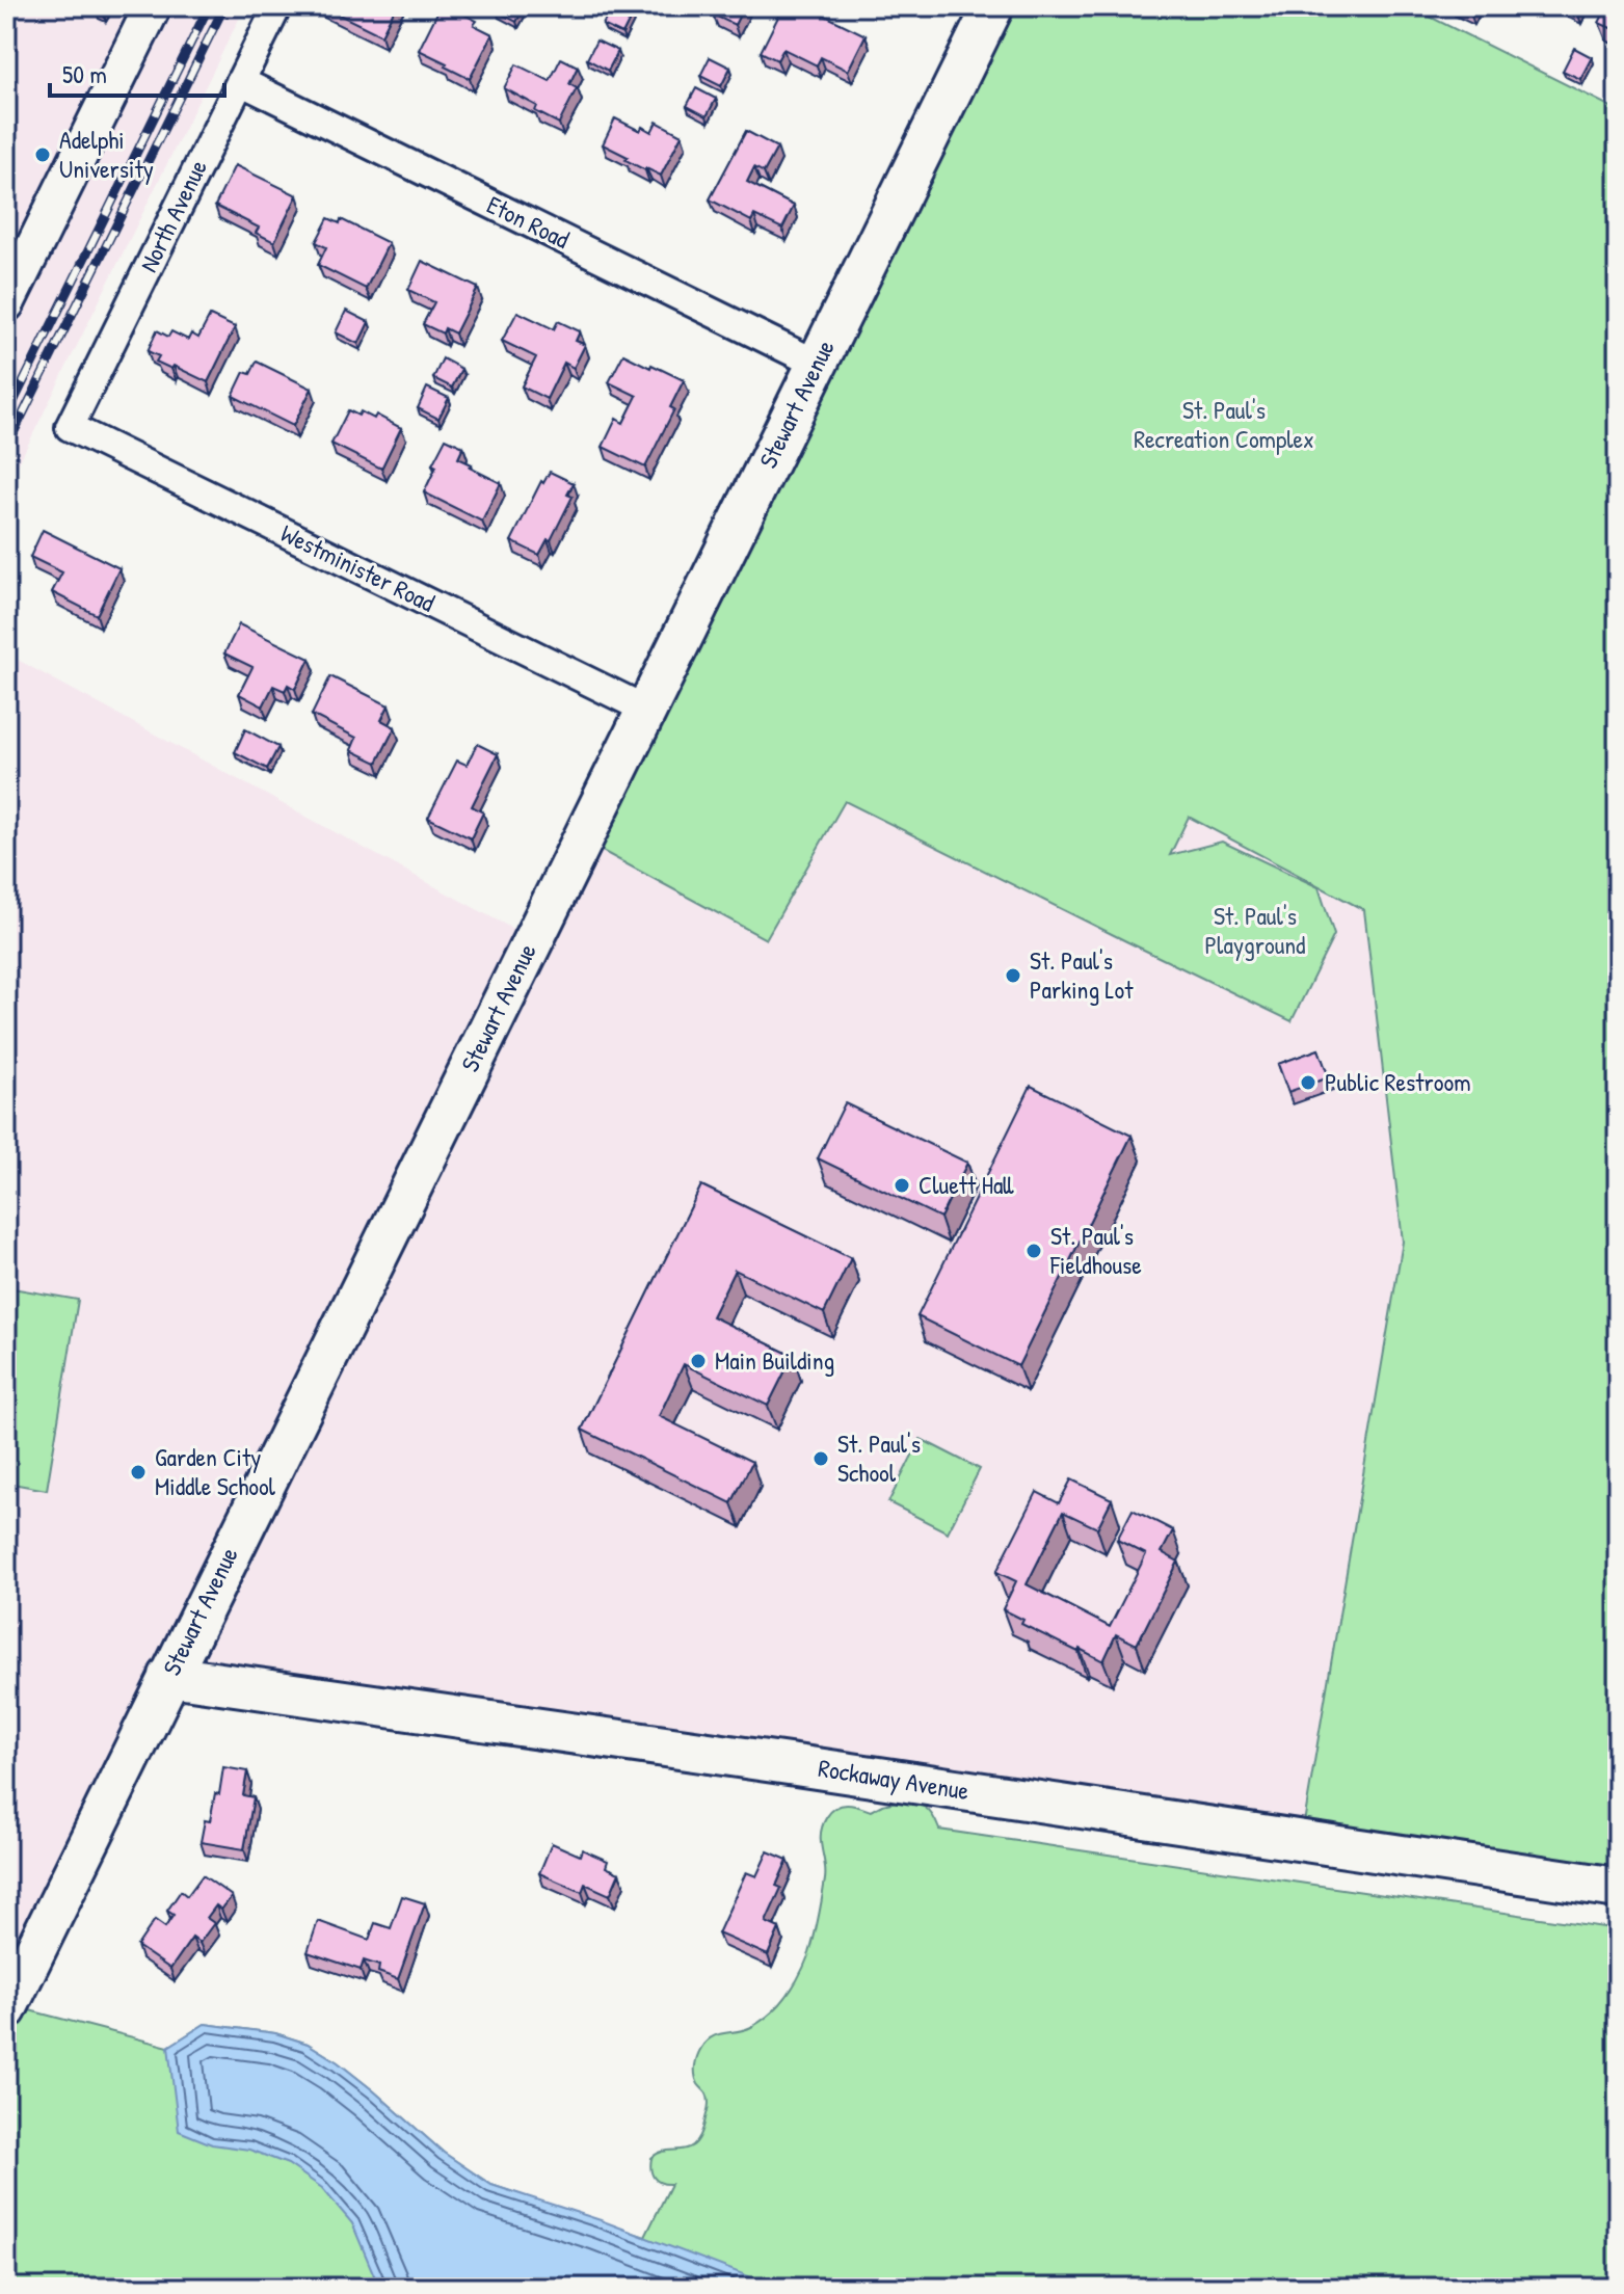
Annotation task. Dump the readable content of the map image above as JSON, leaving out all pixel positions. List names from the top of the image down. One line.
{"streets":{"main road":["Stewart Avenue","Rockaway Avenue"],"street":["North Avenue","Eton Road","Westminister Road"]},"crossings":[["North Avenue","Eton Road"],["North Avenue","Westminister Road"],["Eton Road","Stewart Avenue"],["Stewart Avenue","Westminister Road"],["Stewart Avenue","Rockaway Avenue"]],"parks":["St. Paul's Recreation Complex","St. Paul's Playground"],"places":["Adelphi University","St. Paul's Parking Lot","Public Restroom","Cluett Hall","St. Paul's Fieldhouse","Main Building","St. Paul's School","Garden City Middle School"],"scale_bar":"50 m"}
